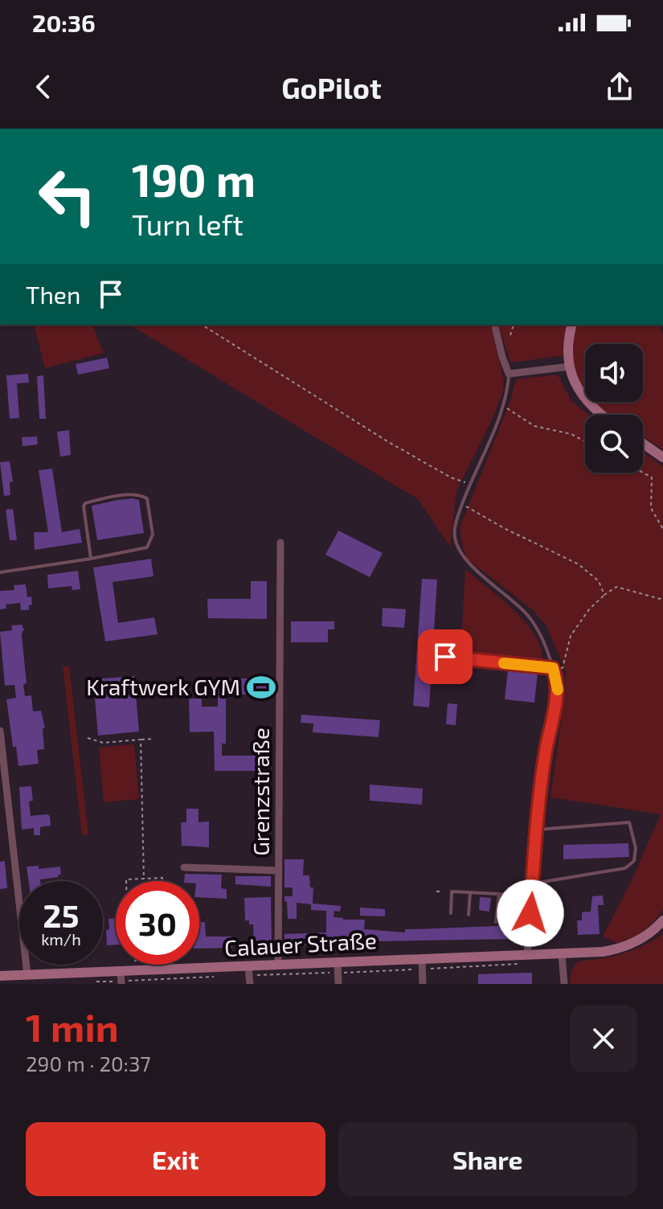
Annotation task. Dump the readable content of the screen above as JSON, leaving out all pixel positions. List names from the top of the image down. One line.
{"streets":{"street":["Grenzstraße","Calauer Straße"]},"crossings":[["Grenzstraße","Calauer Straße"]],"places":{"sports":["Kraftwerk GYM"]},"page":{"status":"20:36","header":"GoPilot","turn":["190 m","Turn left"],"then":"Then","speed":"25 km/h","limit":"30","heading":["1 min","290 m · 20:37"],"buttons":["Exit","Share"]}}
